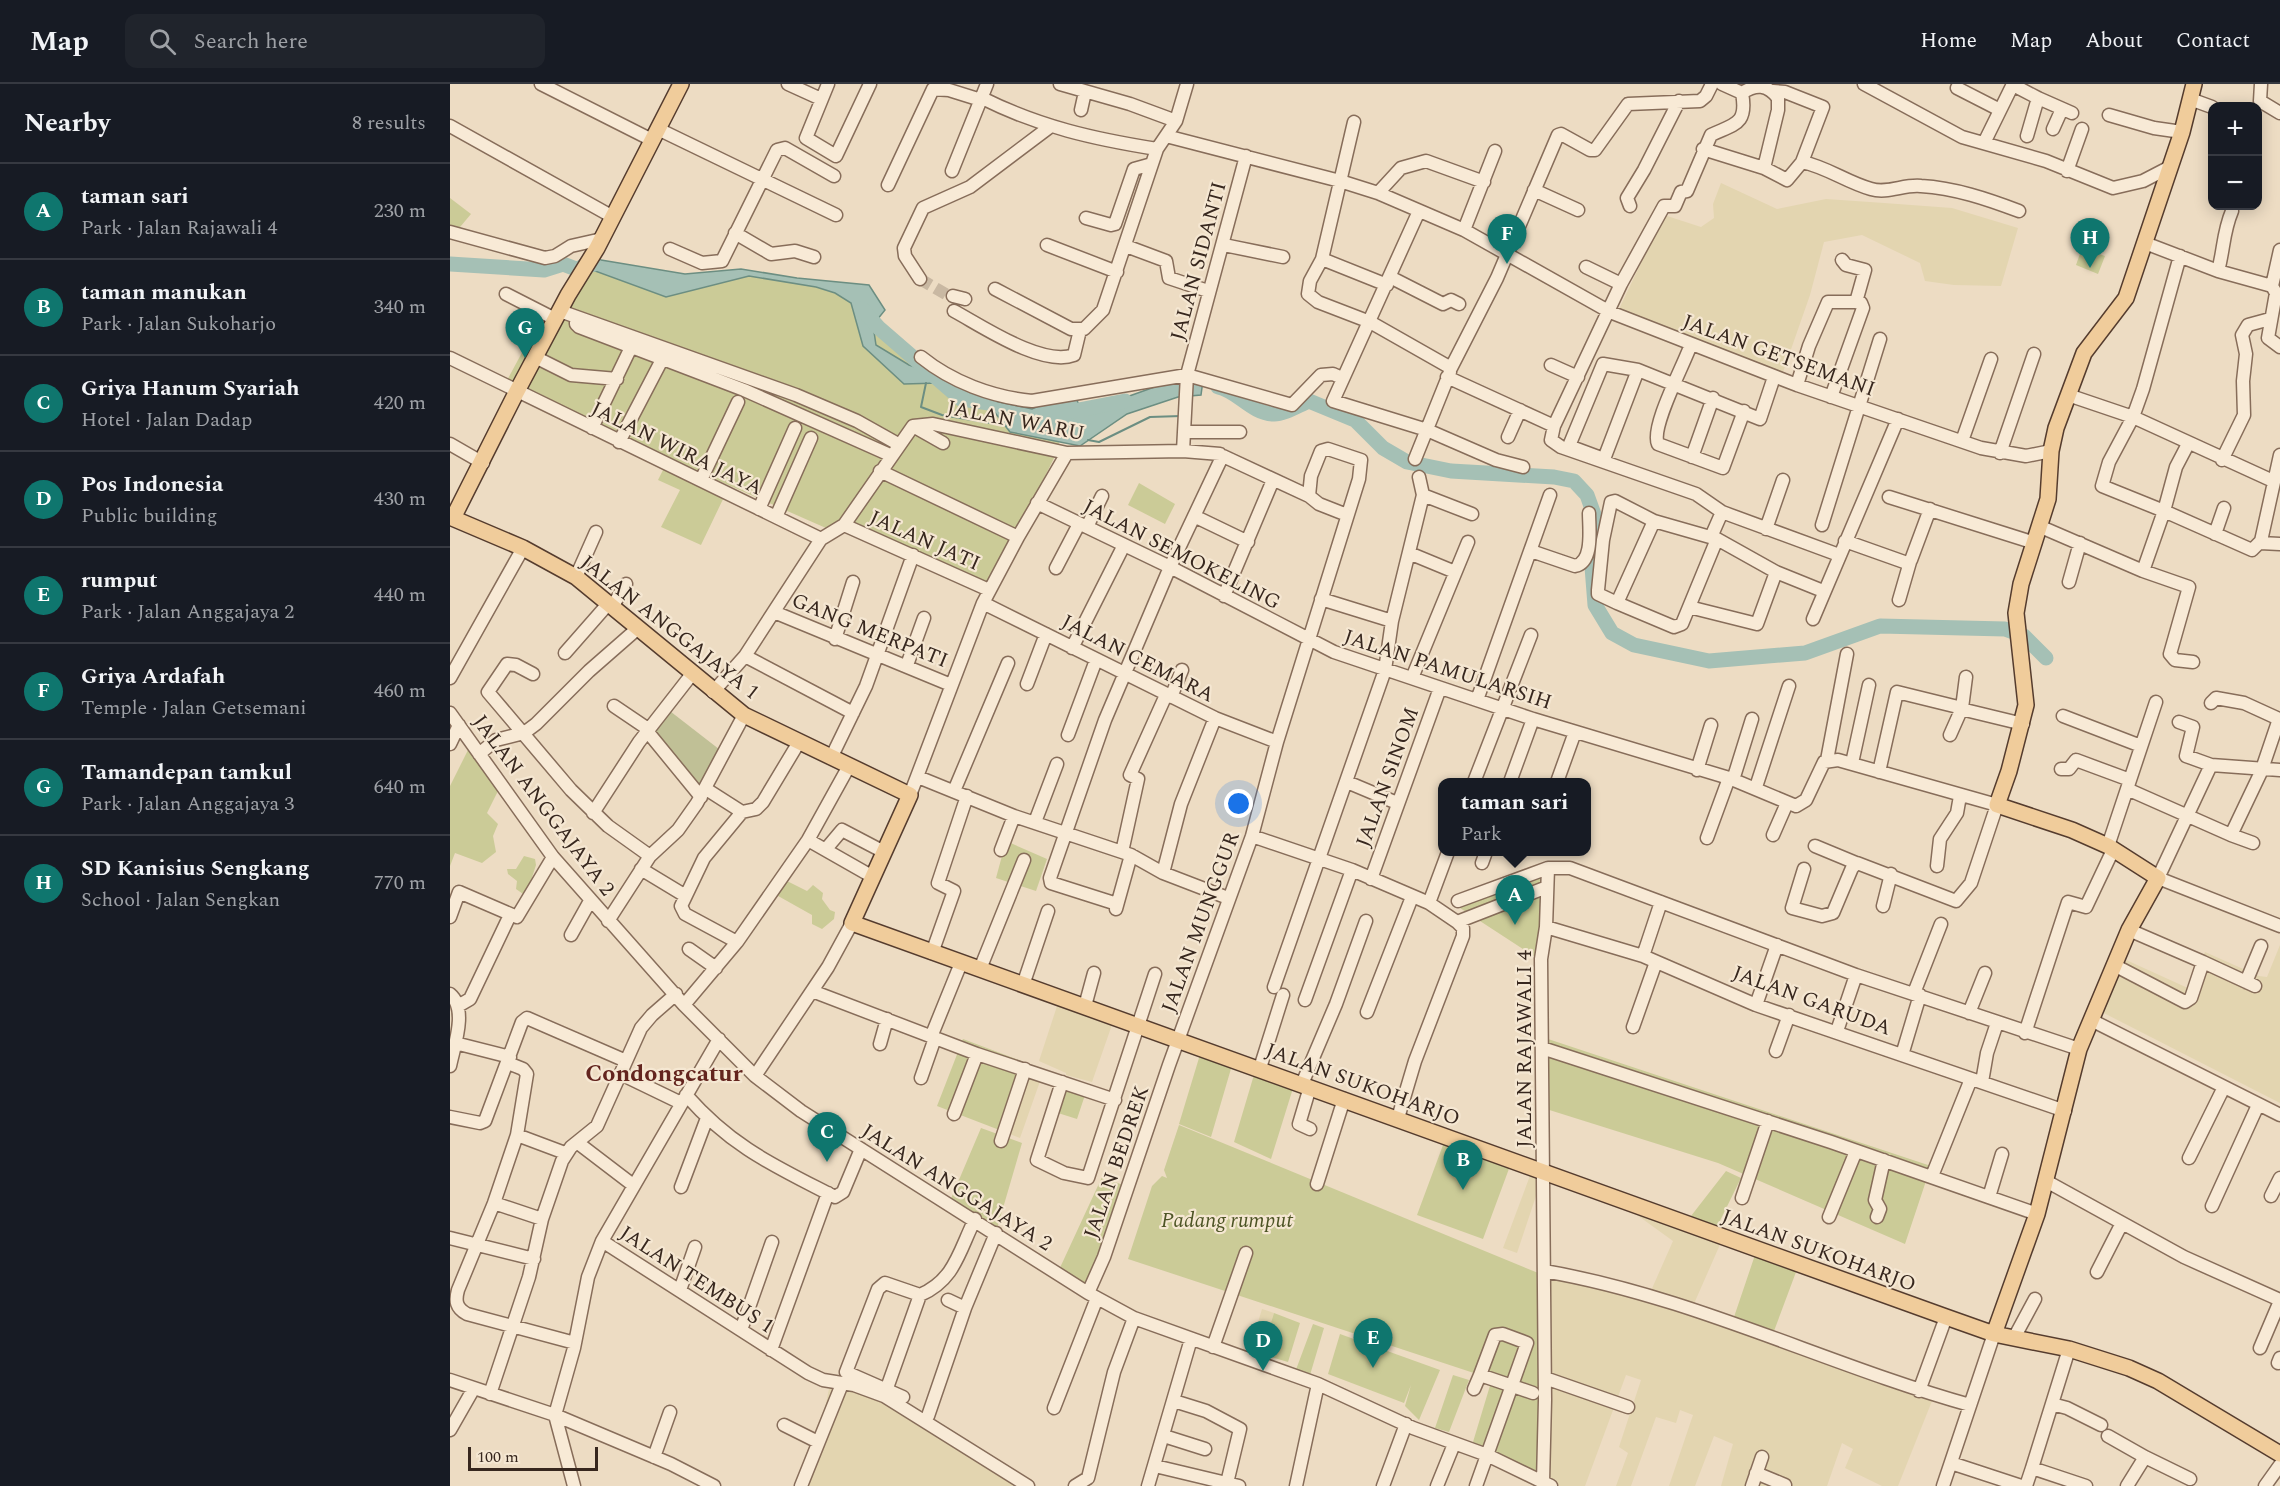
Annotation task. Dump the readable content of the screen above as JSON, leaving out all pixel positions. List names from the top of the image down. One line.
{"streets":{"main road":["JALAN ANGGAJAYA 1","JALAN SUKOHARJO"],"street":["JALAN SIDANTI","JALAN GETSEMANI","JALAN WARU","JALAN WIRA JAYA","JALAN JATI","JALAN SEMOKELING","GANG MERPATI","JALAN CEMARA","JALAN PAMULARSIH","JALAN SINOM","JALAN ANGGAJAYA 2","JALAN MUNGGUR","JALAN GARUDA","JALAN RAJAWALI 4","JALAN BEDREK","JALAN TEMBUS 1"]},"crossings":[["JALAN SIDANTI","JALAN GETSEMANI"],["JALAN SEMOKELING","JALAN PAMULARSIH"],["JALAN SEMOKELING","JALAN MUNGGUR"],["JALAN CEMARA","JALAN MUNGGUR"],["JALAN PAMULARSIH","JALAN SINOM"],["JALAN PAMULARSIH","JALAN MUNGGUR"],["JALAN ANGGAJAYA 2","JALAN RAJAWALI 4"],["JALAN ANGGAJAYA 2","JALAN BEDREK"],["JALAN MUNGGUR","JALAN SUKOHARJO"],["JALAN MUNGGUR","JALAN BEDREK"],["JALAN GARUDA","JALAN RAJAWALI 4"],["JALAN RAJAWALI 4","JALAN SUKOHARJO"],["JALAN SUKOHARJO","JALAN BEDREK"]],"districts":["Condongcatur"],"parks":["Padang rumput"],"scale_bar":"100 m","page":{"header":"Map","search":"Search here","nav":["Home","Map","About","Contact"],"heading":["Nearby","8 results"],"map_buttons":["+","−"],"list":[{"mark":"A","name":"taman sari","note":"Park · Jalan Rajawali 4","value":"230 m"},{"mark":"B","name":"taman manukan","note":"Park · Jalan Sukoharjo","value":"340 m"},{"mark":"C","name":"Griya Hanum Syariah","note":"Hotel · Jalan Dadap","value":"420 m"},{"mark":"D","name":"Pos Indonesia","note":"Public building","value":"430 m"},{"mark":"E","name":"rumput","note":"Park · Jalan Anggajaya 2","value":"440 m"},{"mark":"F","name":"Griya Ardafah","note":"Temple · Jalan Getsemani","value":"460 m"},{"mark":"G","name":"Tamandepan tamkul","note":"Park · Jalan Anggajaya 3","value":"640 m"},{"mark":"H","name":"SD Kanisius Sengkang","note":"School · Jalan Sengkan","value":"770 m"}],"pins":["F","H","G","A","C","B","E","D"],"popup":["taman sari","Park"],"scale":"100 m"}}
